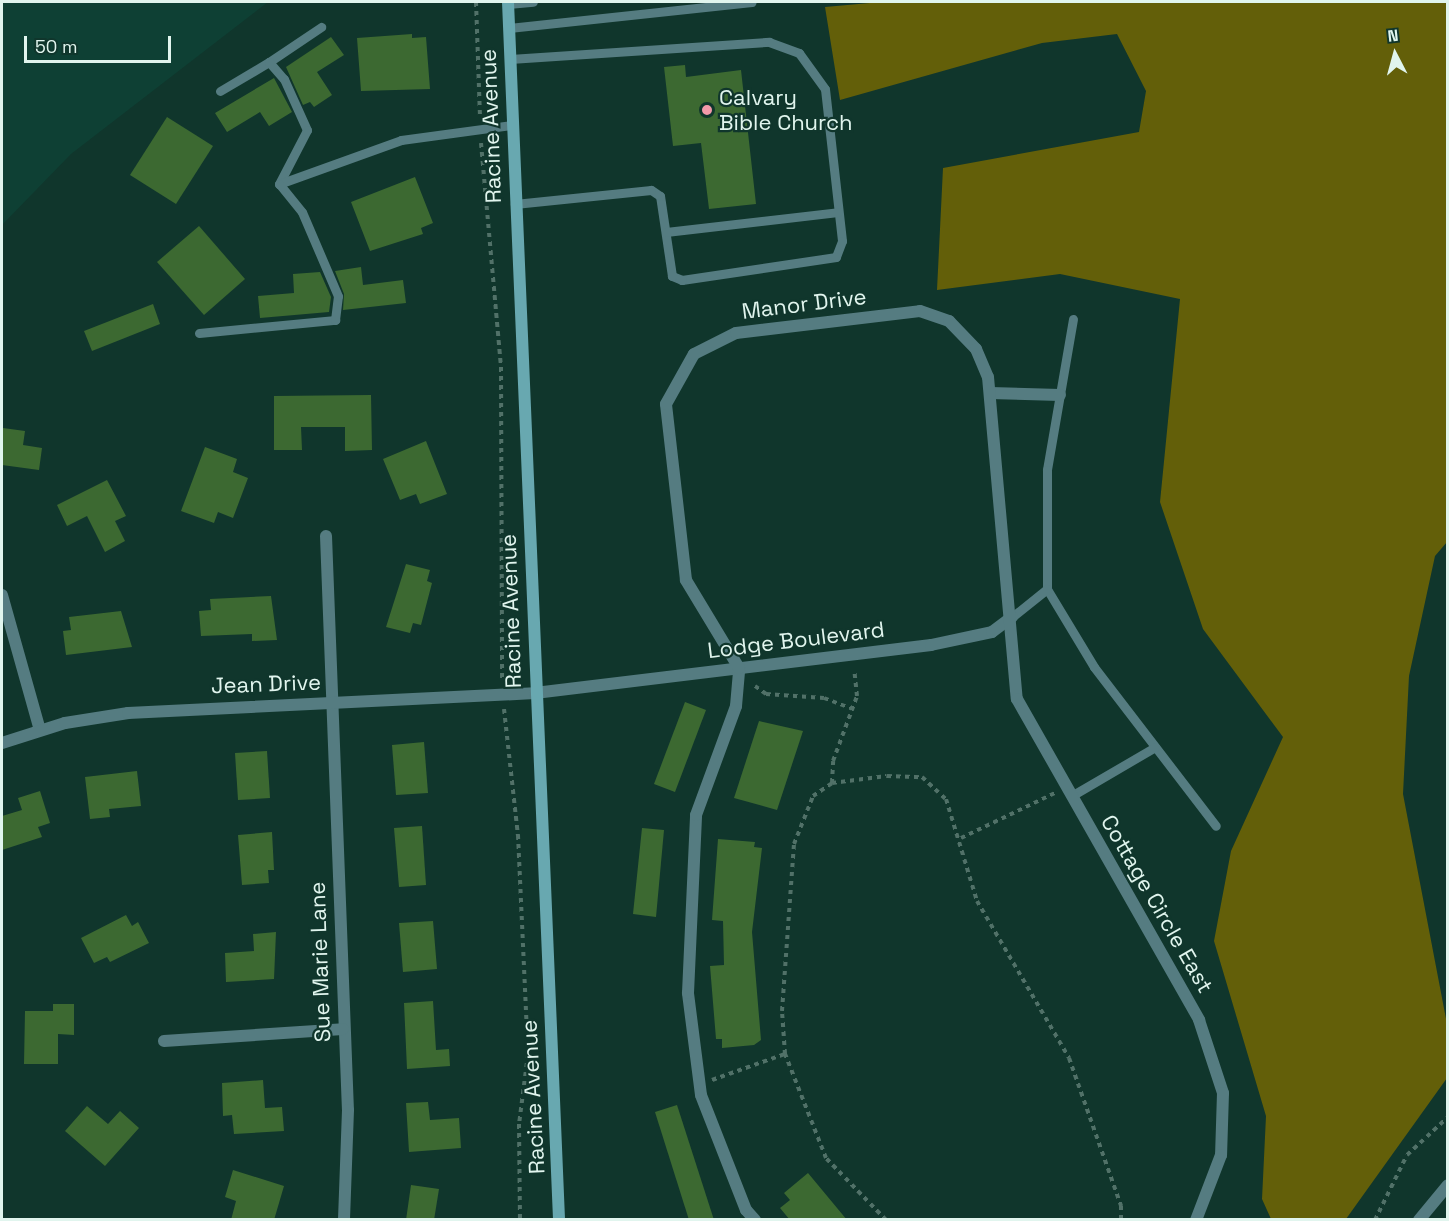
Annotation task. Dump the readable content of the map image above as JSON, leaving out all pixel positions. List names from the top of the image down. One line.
{"streets":{"main road":["Racine Avenue"],"street":["Manor Drive","Lodge Boulevard","Jean Drive","Cottage Circle East","Sue Marie Lane"]},"crossings":[["Racine Avenue","Lodge Boulevard"],["Racine Avenue","Jean Drive"],["Manor Drive","Lodge Boulevard"],["Manor Drive","Cottage Circle East"],["Lodge Boulevard","Jean Drive"],["Lodge Boulevard","Cottage Circle East"],["Jean Drive","Sue Marie Lane"]],"places":["Calvary Bible Church"],"scale_bar":"50 m","north":"top"}
